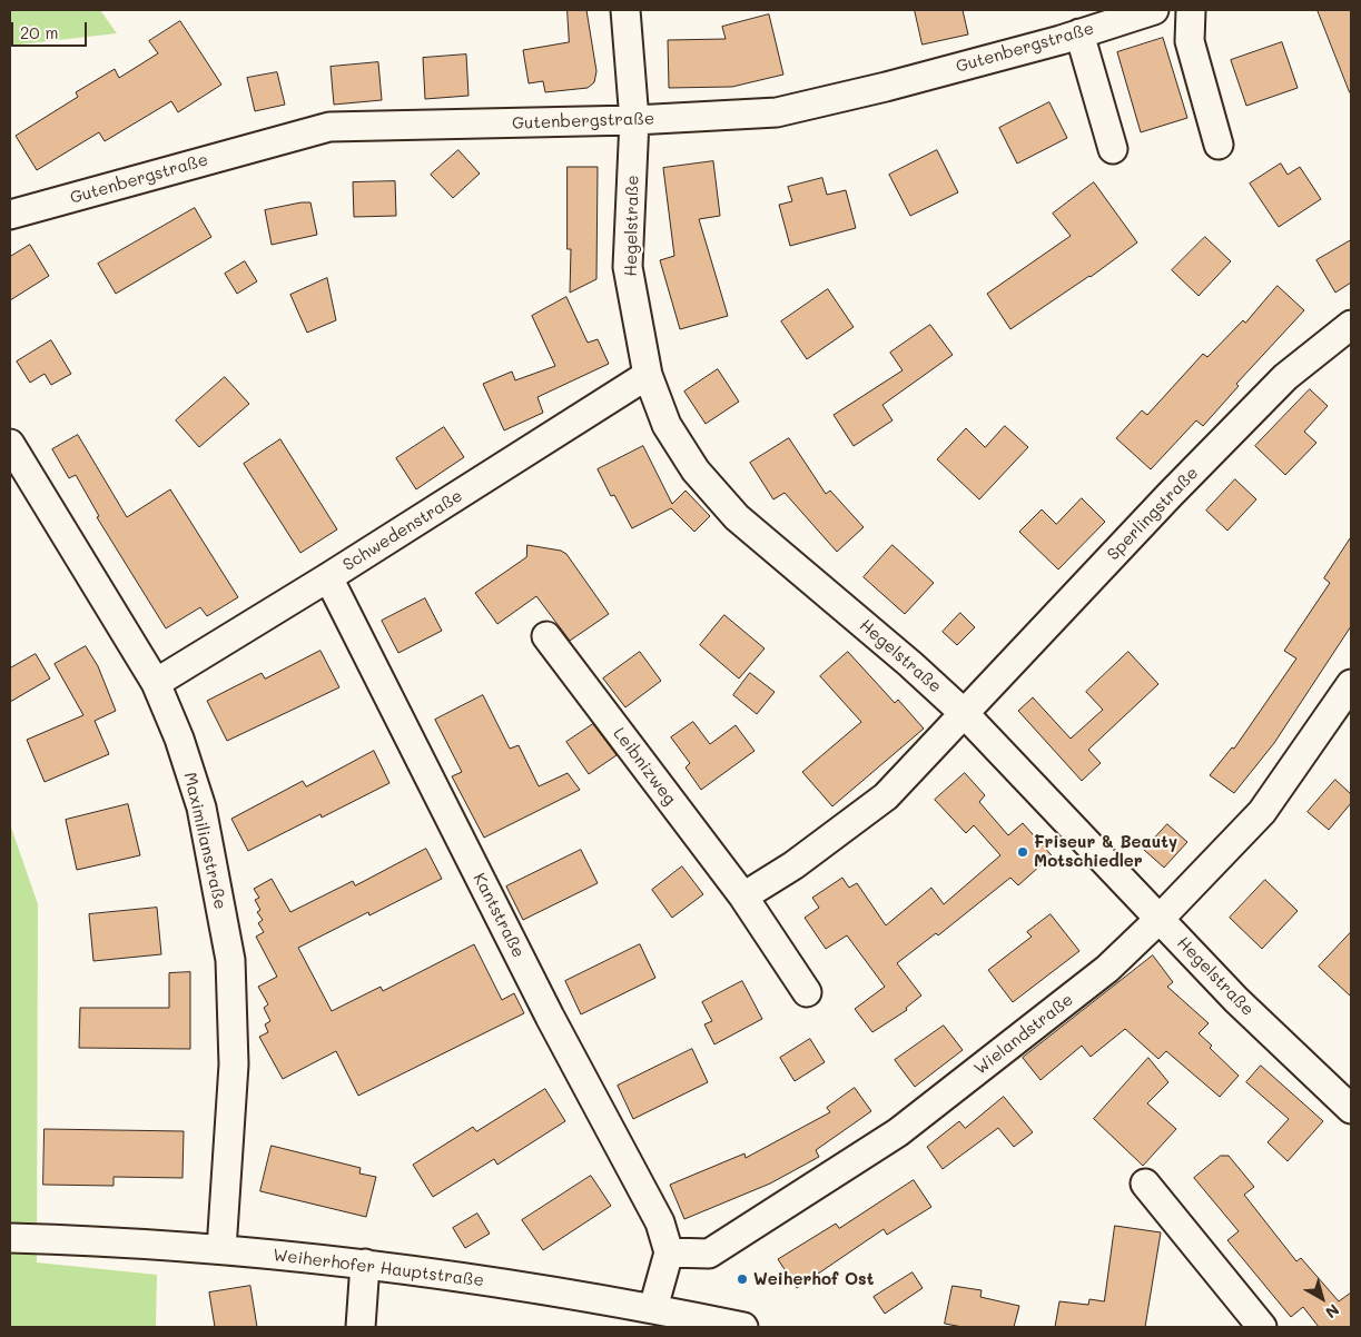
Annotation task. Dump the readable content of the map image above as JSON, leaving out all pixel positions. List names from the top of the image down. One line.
{"streets":{"street":["Gutenbergstraße","Hegelstraße","Sperlingstraße","Schwedenstraße","Leibnizweg","Maximilianstraße","Kantstraße","Wielandstraße","Weiherhofer Hauptstraße"]},"crossings":[["Gutenbergstraße","Hegelstraße"],["Hegelstraße","Sperlingstraße"],["Hegelstraße","Schwedenstraße"],["Hegelstraße","Wielandstraße"],["Schwedenstraße","Maximilianstraße"],["Schwedenstraße","Kantstraße"],["Maximilianstraße","Weiherhofer Hauptstraße"],["Kantstraße","Wielandstraße"]],"places":["Friseur & Beauty Motschiedler","Weiherhof Ost"],"scale_bar":"20 m","north":"bottom right"}
